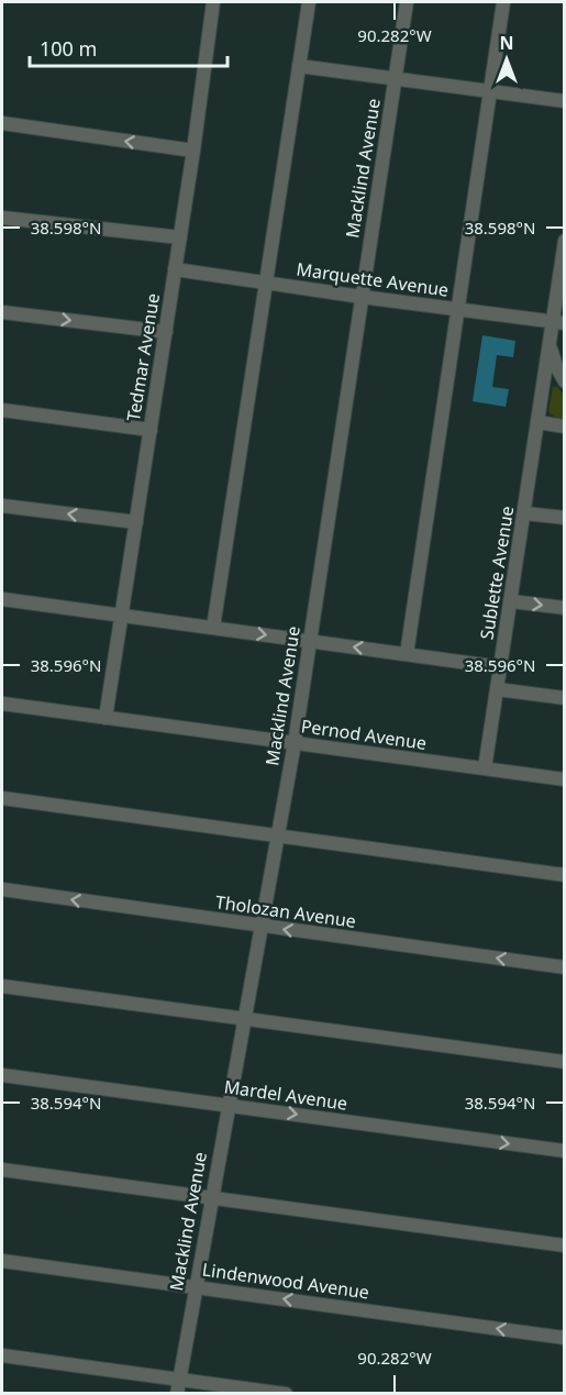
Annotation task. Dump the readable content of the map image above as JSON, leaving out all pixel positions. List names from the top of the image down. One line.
{"streets":{"street":["Macklind Avenue","Marquette Avenue","Tedmar Avenue","Sublette Avenue","Pernod Avenue","Tholozan Avenue","Mardel Avenue","Lindenwood Avenue"]},"crossings":[["Macklind Avenue","Marquette Avenue"],["Macklind Avenue","Pernod Avenue"],["Macklind Avenue","Tholozan Avenue"],["Macklind Avenue","Mardel Avenue"],["Macklind Avenue","Lindenwood Avenue"],["Marquette Avenue","Tedmar Avenue"],["Marquette Avenue","Sublette Avenue"],["Tedmar Avenue","Pernod Avenue"],["Sublette Avenue","Pernod Avenue"]],"scale_bar":"100 m","north":"top","coordinates":["90.282°W","38.598°N","38.596°N","38.594°N"]}
